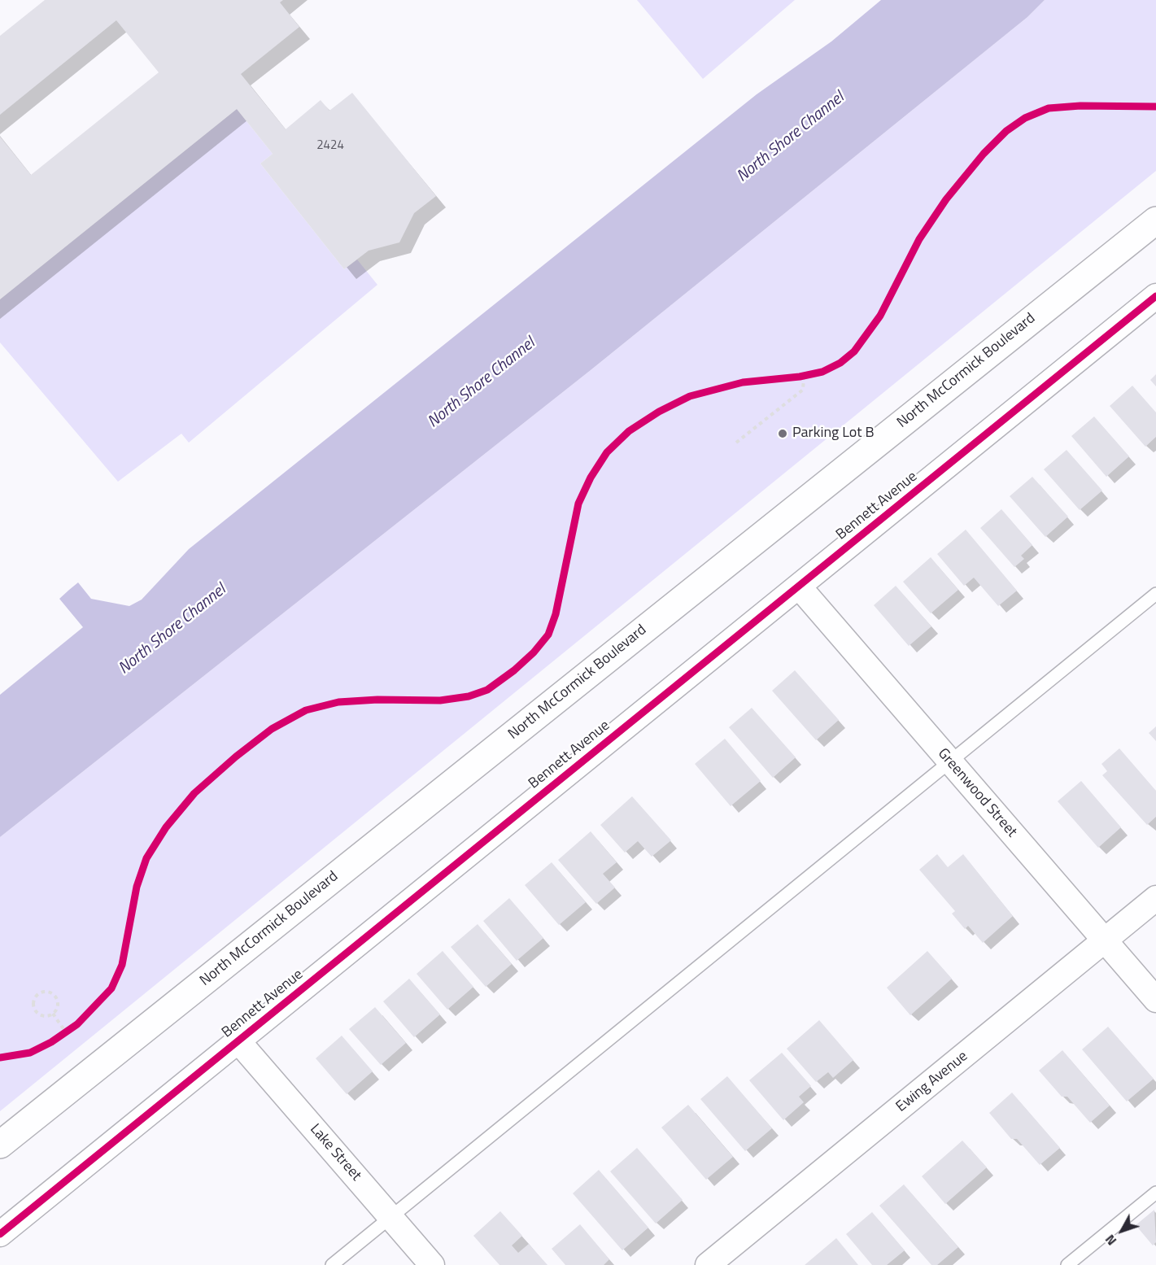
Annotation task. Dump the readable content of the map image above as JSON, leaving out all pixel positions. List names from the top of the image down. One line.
{"streets":{"main road":["North McCormick Boulevard"],"street":["Bennett Avenue","Greenwood Street","Ewing Avenue","Lake Street"]},"crossings":[["Bennett Avenue","Greenwood Street"],["Bennett Avenue","Lake Street"],["Greenwood Street","Ewing Avenue"]],"water":["North Shore Channel"],"places":["Parking Lot B"],"house_numbers":["2424"],"north":"bottom left"}
